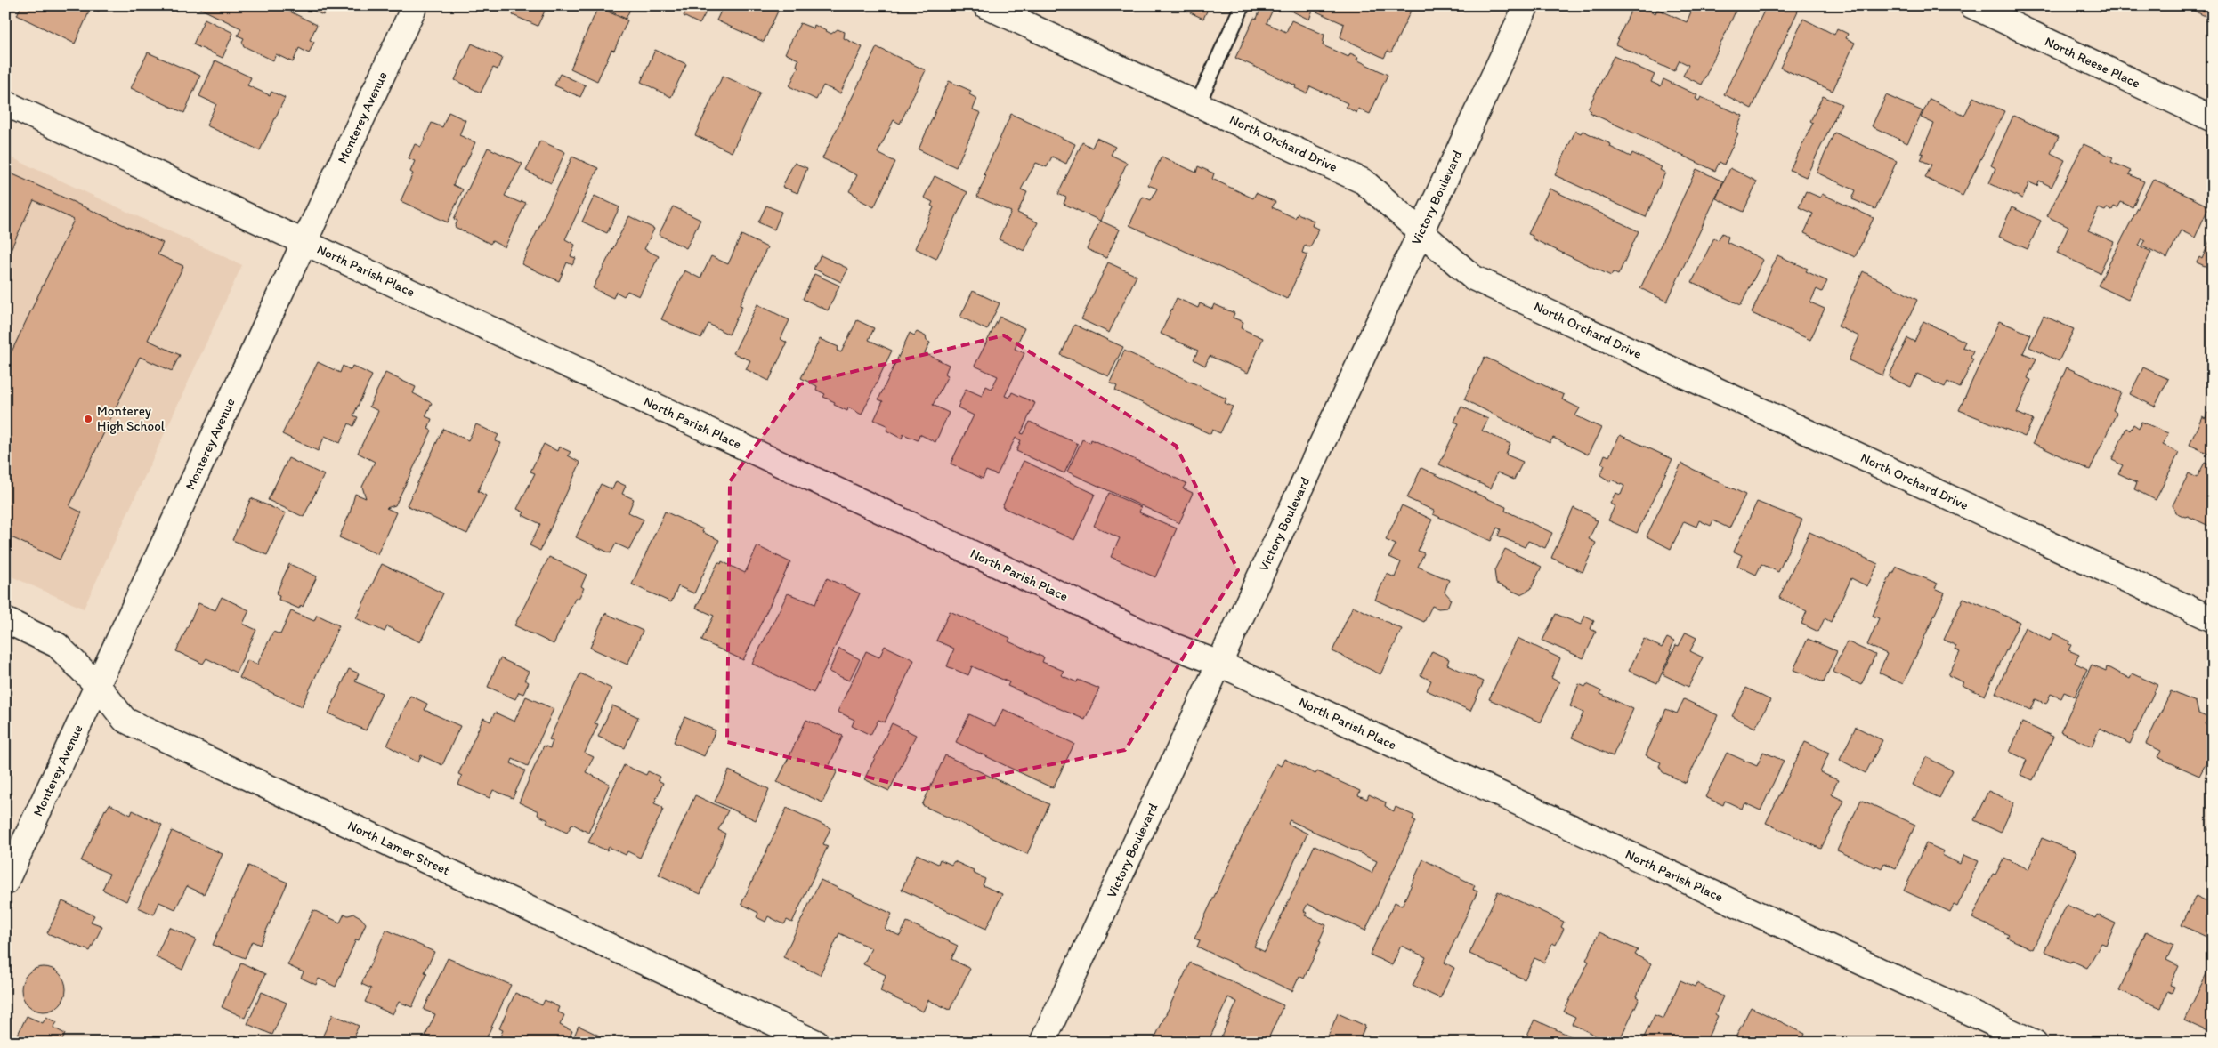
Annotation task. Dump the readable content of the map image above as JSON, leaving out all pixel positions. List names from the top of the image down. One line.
{"streets":{"street":["North Reese Place","Monterey Avenue","North Orchard Drive","Victory Boulevard","North Parish Place","North Lamer Street"]},"crossings":[["Monterey Avenue","North Parish Place"],["Monterey Avenue","North Lamer Street"],["North Orchard Drive","Victory Boulevard"],["Victory Boulevard","North Parish Place"]],"places":["Monterey High School"]}
